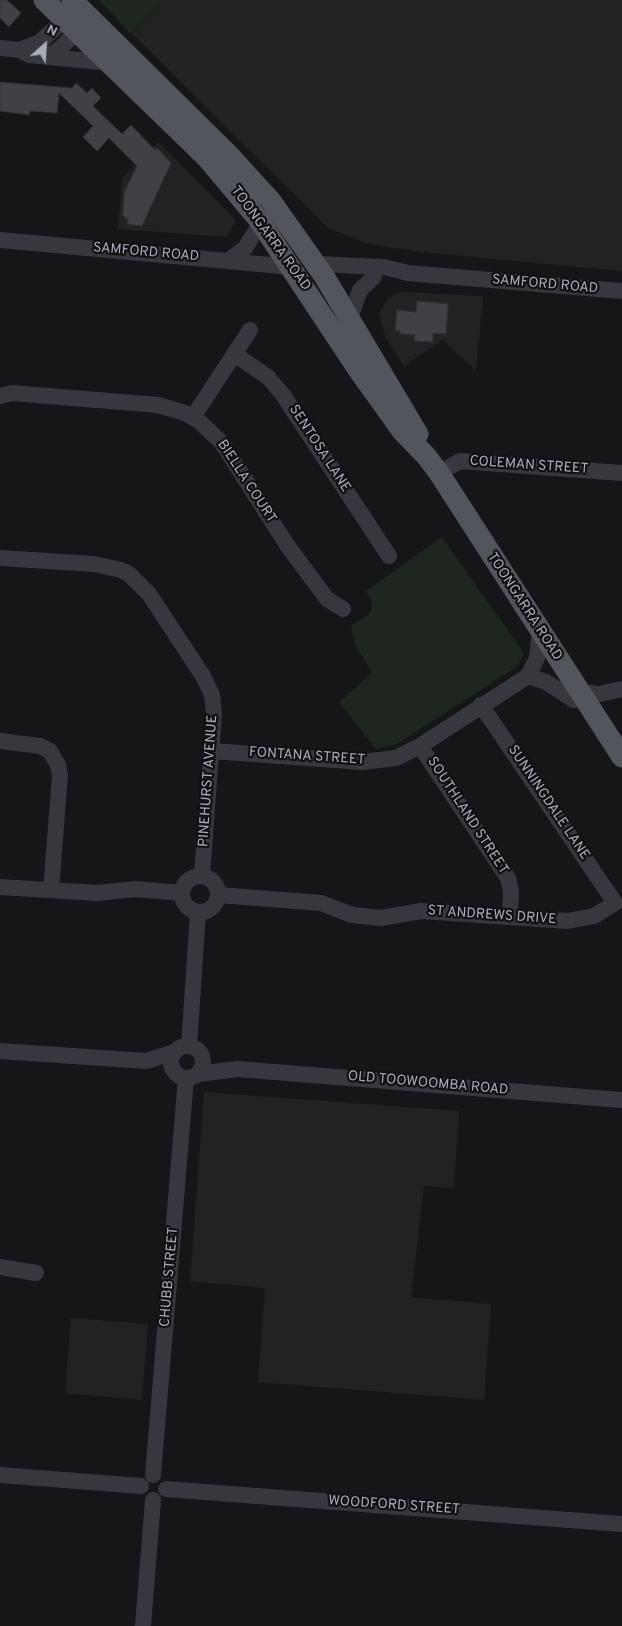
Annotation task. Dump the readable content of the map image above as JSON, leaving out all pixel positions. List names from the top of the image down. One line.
{"streets":{"main road":["TOONGARRA ROAD","SAMFORD ROAD"],"street":["SENTOSA LANE","COLEMAN STREET","BIELLA COURT","FONTANA STREET","PINEHURST AVENUE","SUNNINGDALE LANE","SOUTHLAND STREET","ST ANDREWS DRIVE","OLD TOOWOOMBA ROAD","CHUBB STREET","WOODFORD STREET"]},"crossings":[["TOONGARRA ROAD","SAMFORD ROAD"],["TOONGARRA ROAD","COLEMAN STREET"],["FONTANA STREET","PINEHURST AVENUE"],["FONTANA STREET","SUNNINGDALE LANE"],["FONTANA STREET","SOUTHLAND STREET"],["PINEHURST AVENUE","ST ANDREWS DRIVE"],["SUNNINGDALE LANE","ST ANDREWS DRIVE"],["SOUTHLAND STREET","ST ANDREWS DRIVE"],["OLD TOOWOOMBA ROAD","CHUBB STREET"],["CHUBB STREET","WOODFORD STREET"]],"north":"top right"}
